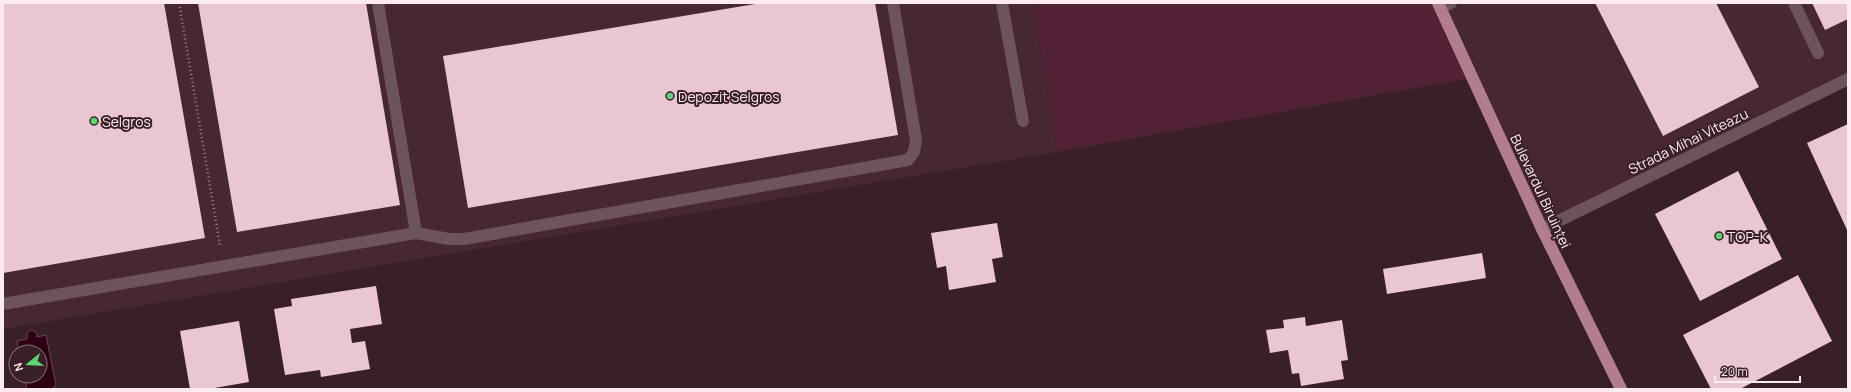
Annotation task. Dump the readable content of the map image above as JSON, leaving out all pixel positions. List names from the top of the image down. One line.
{"streets":{"main road":["Bulevardul Biruinței"],"street":["Strada Mihai Viteazu"]},"crossings":[["Strada Mihai Viteazu","Bulevardul Biruinței"]],"places":["Depozit Selgros","Selgros","TOP-K"],"scale_bar":"20 m","north":"left"}
